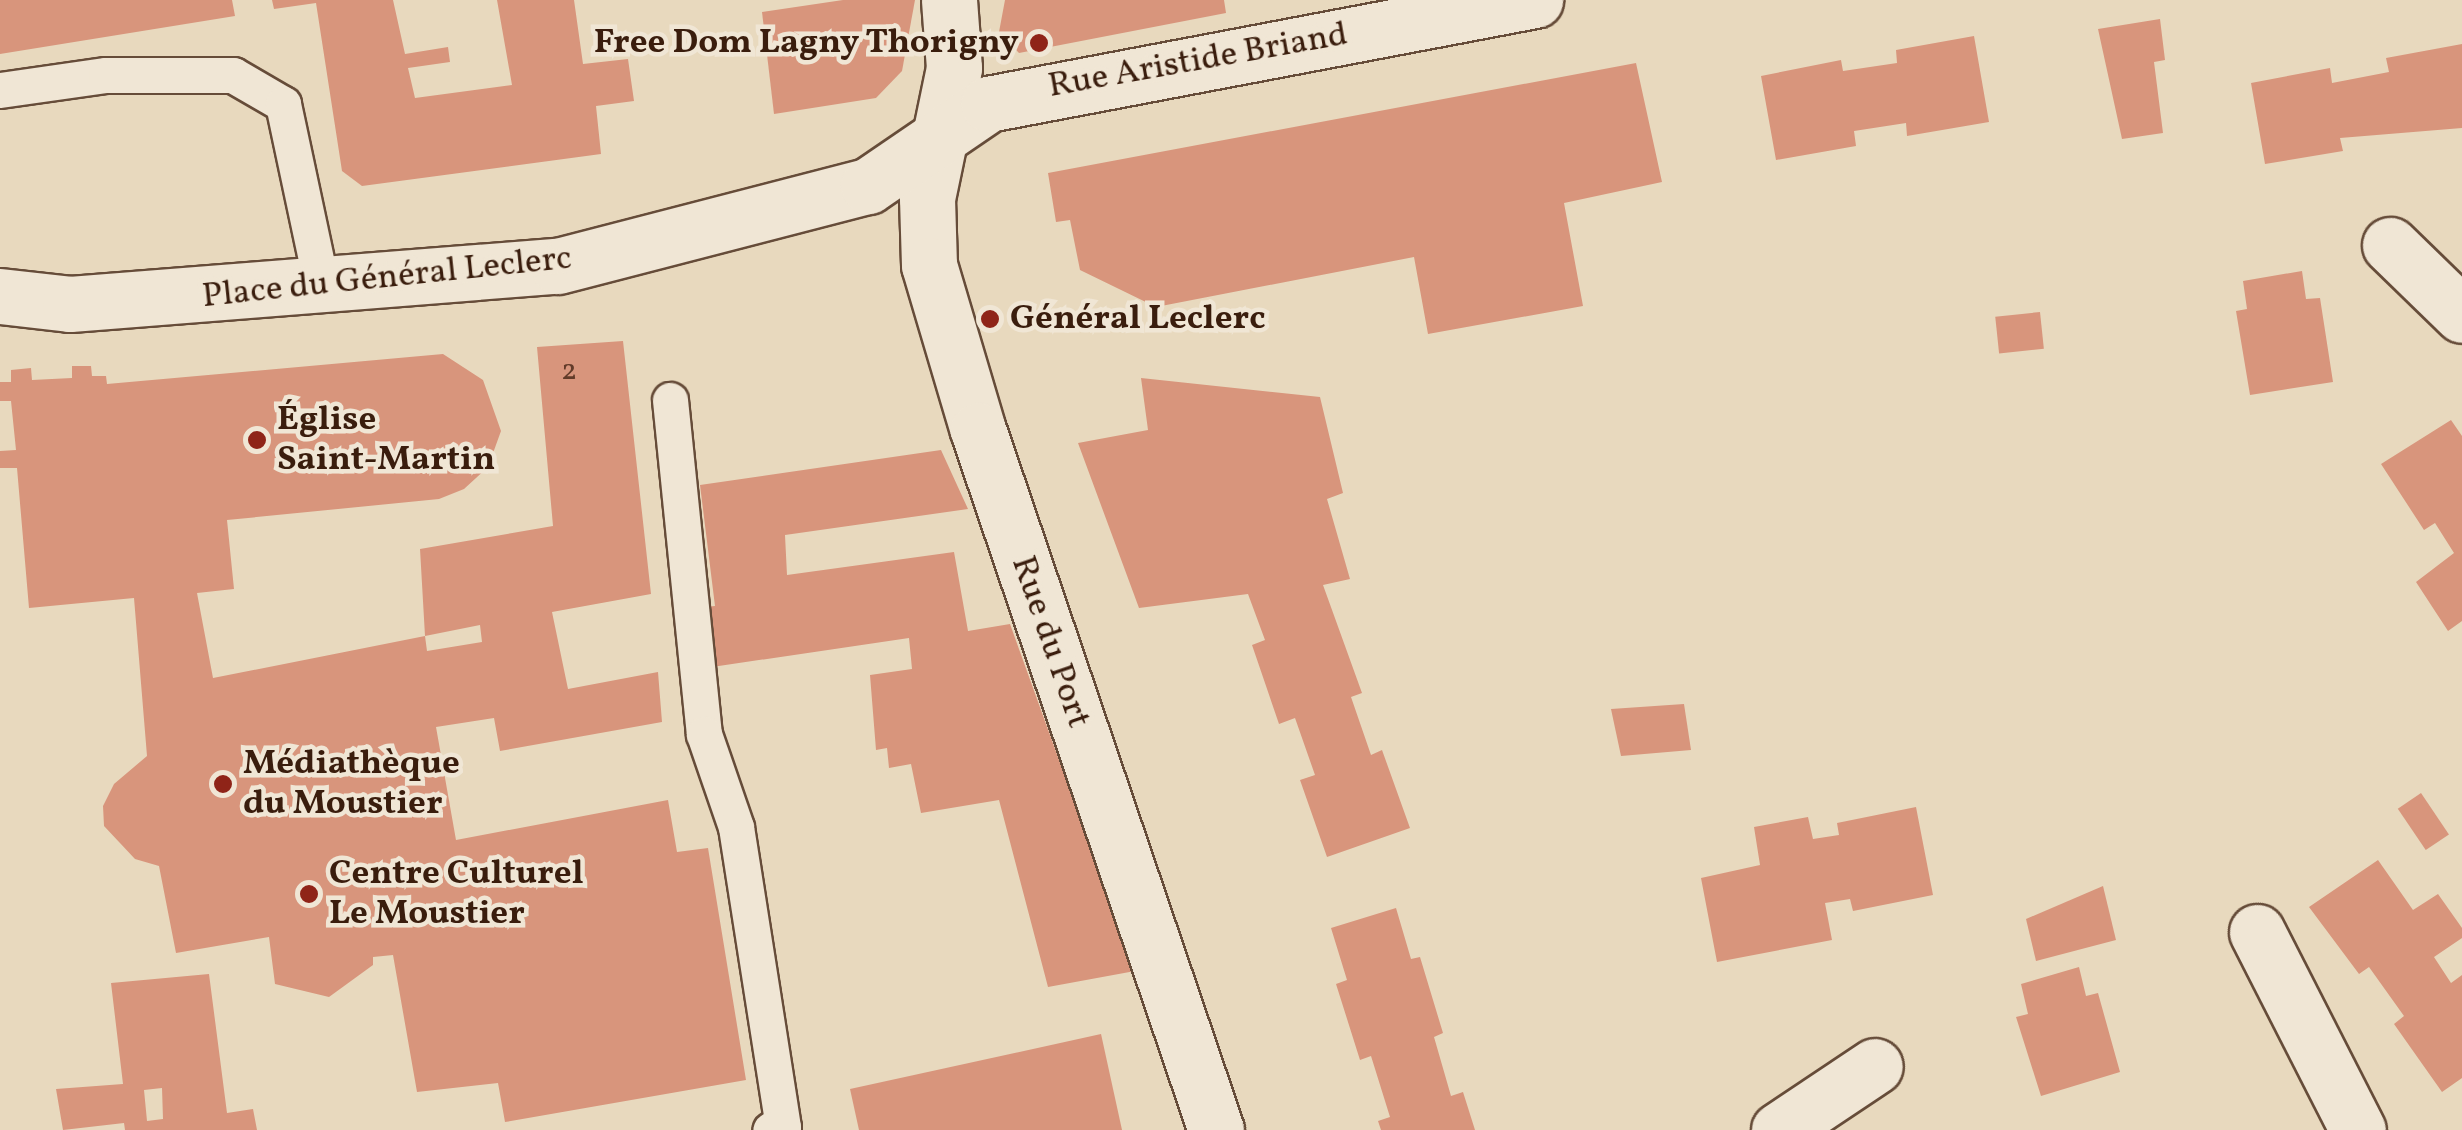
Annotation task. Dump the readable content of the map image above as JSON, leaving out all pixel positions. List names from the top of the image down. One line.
{"streets":{"street":["Rue Aristide Briand","Place du Général Leclerc","Rue du Port"]},"crossings":[["Rue Aristide Briand","Place du Général Leclerc"],["Rue Aristide Briand","Rue du Port"],["Place du Général Leclerc","Rue du Port"]],"places":["Free Dom Lagny Thorigny","Général Leclerc","Église Saint-Martin","Médiathèque du Moustier","Centre Culturel Le Moustier"],"house_numbers":["2"]}
